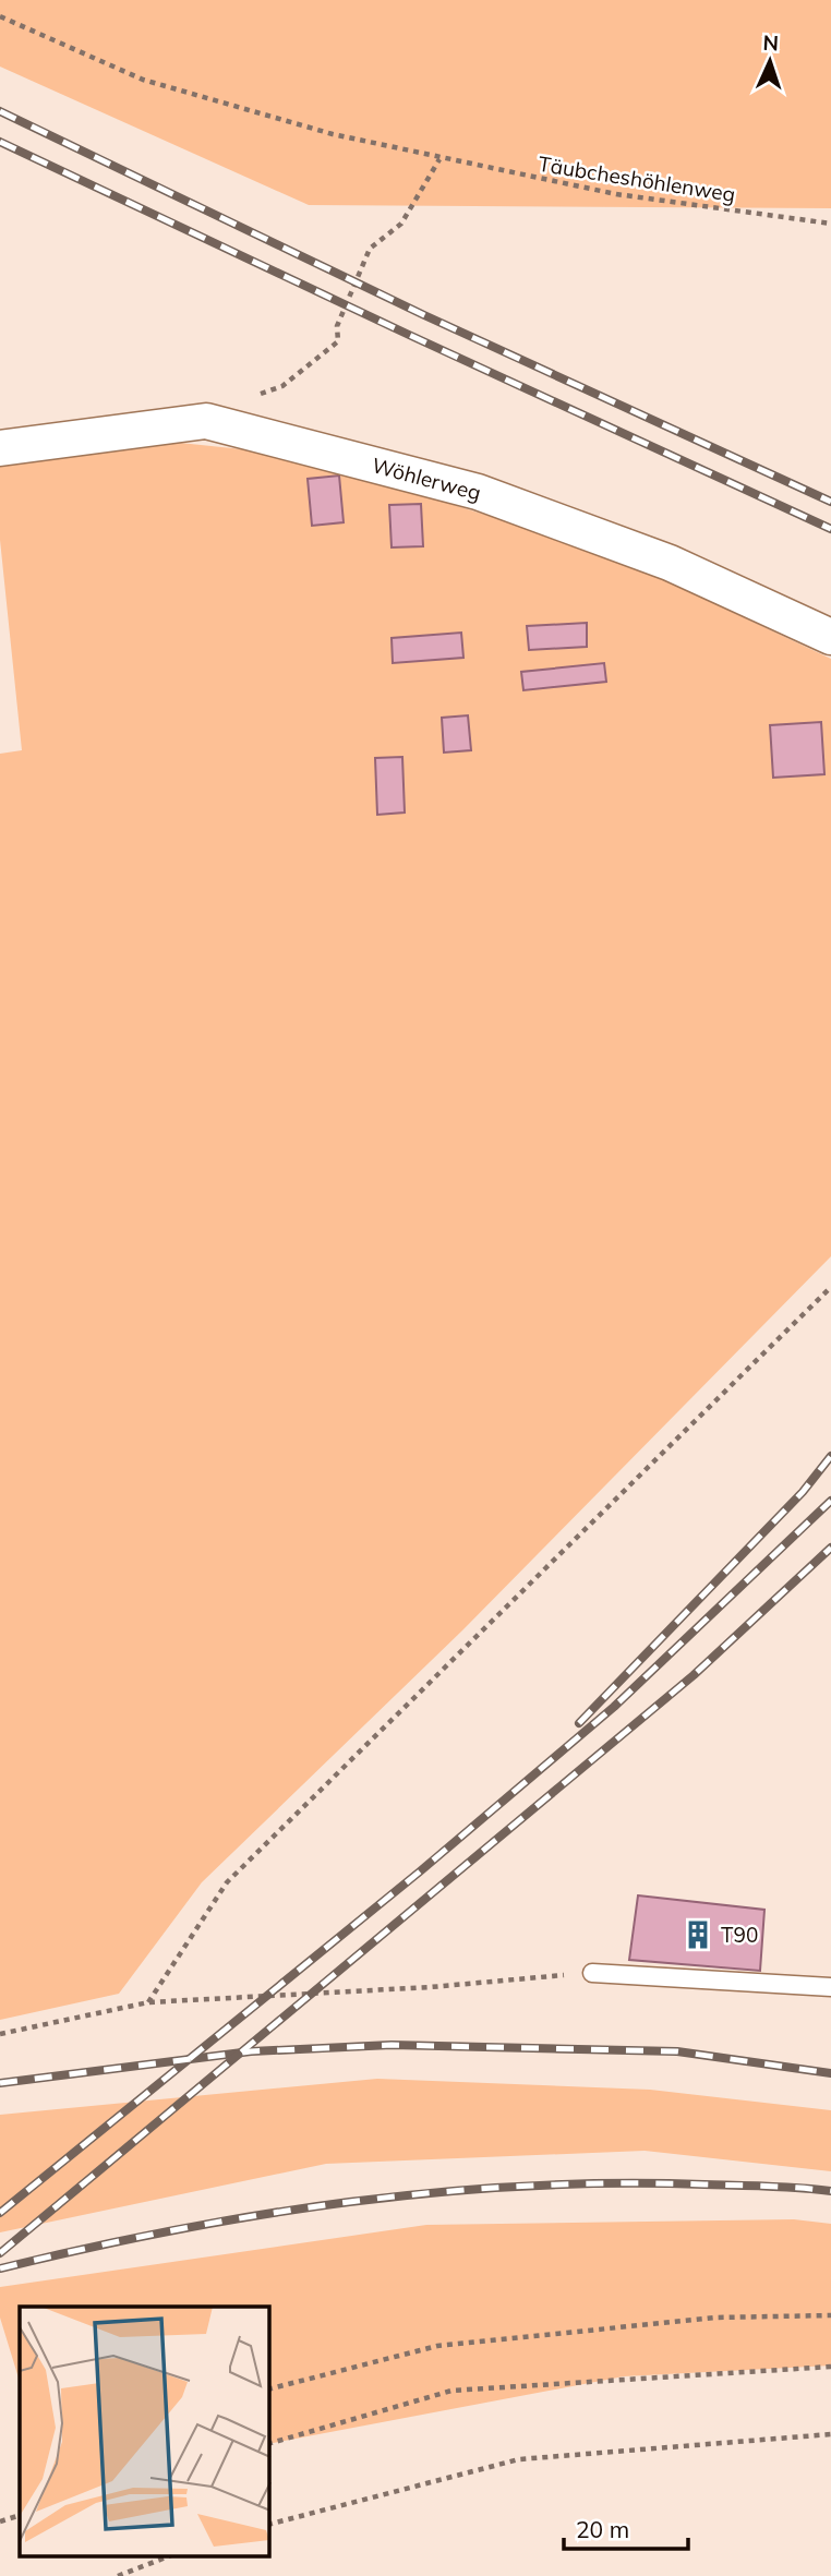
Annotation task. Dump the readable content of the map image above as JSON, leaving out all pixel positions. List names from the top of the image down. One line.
{"streets":{"street":["Wöhlerweg"],"path":["Täubcheshöhlenweg"]},"places":{"building":["T90"]},"scale_bar":"20 m","north":"top"}
